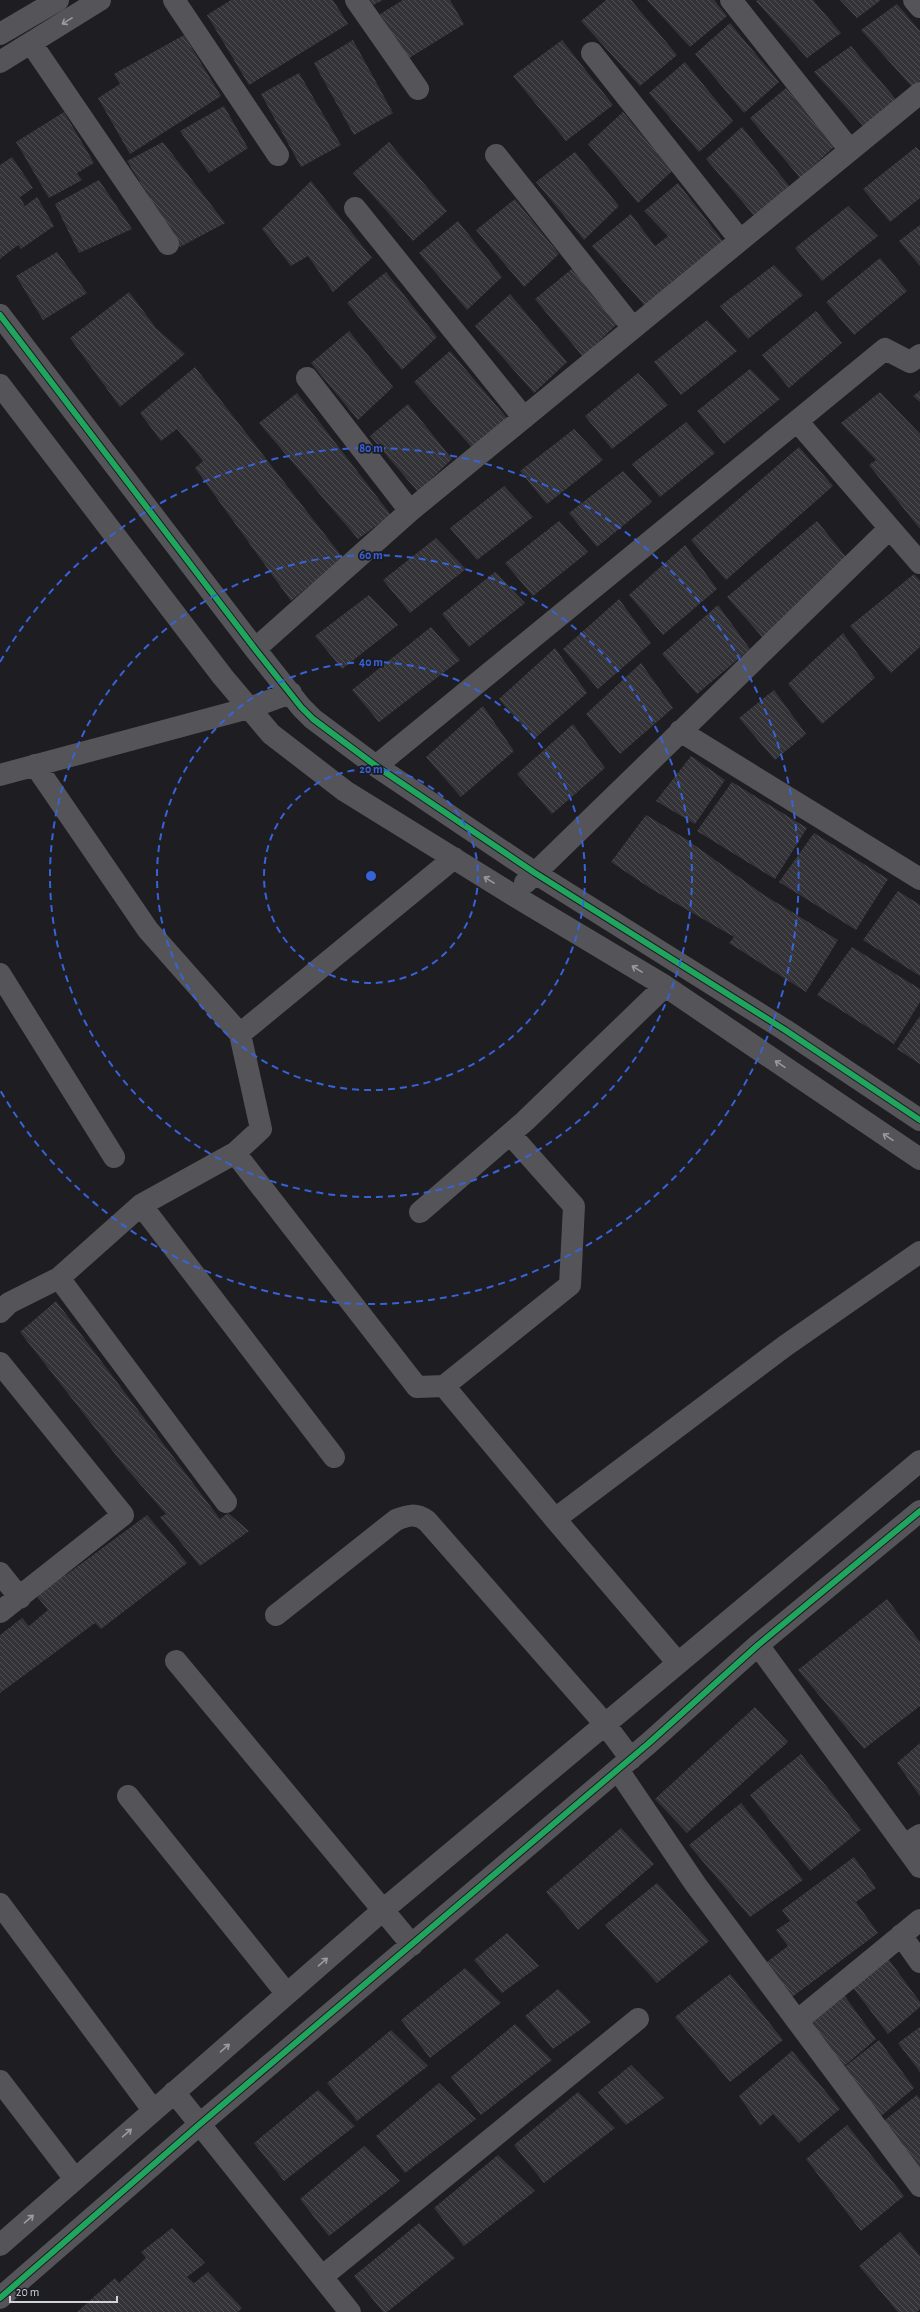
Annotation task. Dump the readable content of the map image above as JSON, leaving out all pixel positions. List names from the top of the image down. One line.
{"scale_bar":"20 m","rings":["80 m","60 m","40 m","20 m"]}
